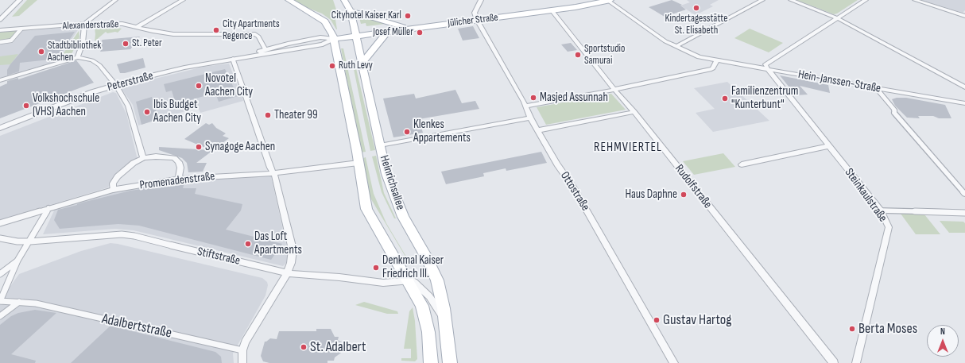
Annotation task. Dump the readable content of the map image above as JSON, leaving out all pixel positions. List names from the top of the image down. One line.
{"streets":{"main road":["Jülicher Straße","Heinrichsallee"],"street":["Alexanderstraße","Peterstraße","Hein-Janssen-Straße","Promenadenstraße","Rudolfstraße","Ottostraße","Steinkaulstraße","Stiftstraße","Adalbertstraße"]},"crossings":[["Jülicher Straße","Peterstraße"],["Jülicher Straße","Hein-Janssen-Straße"],["Jülicher Straße","Heinrichsallee"],["Jülicher Straße","Rudolfstraße"],["Jülicher Straße","Ottostraße"],["Peterstraße","Heinrichsallee"],["Hein-Janssen-Straße","Steinkaulstraße"],["Promenadenstraße","Heinrichsallee"],["Heinrichsallee","Stiftstraße"]],"districts":["REHMVIERTEL"],"places":["Kindertagesstätte St. Elisabeth","Cityhotel Kaiser Karl","City Apartments Regence","Josef Müller","St. Peter","Stadtbibliothek Aachen","Sportstudio Samurai","Ruth Levy","Novotel Aachen City","Masjed Assunnah","Familienzentrum \"Kunterbunt\"","Volkshochschule (VHS) Aachen","Ibis Budget Aachen City","Theater 99","Klenkes Appartements","Synagoge Aachen","Haus Daphne","Das Loft Apartments","Denkmal Kaiser Friedrich III.","Gustav Hartog","Berta Moses","St. Adalbert"],"north":"top"}
